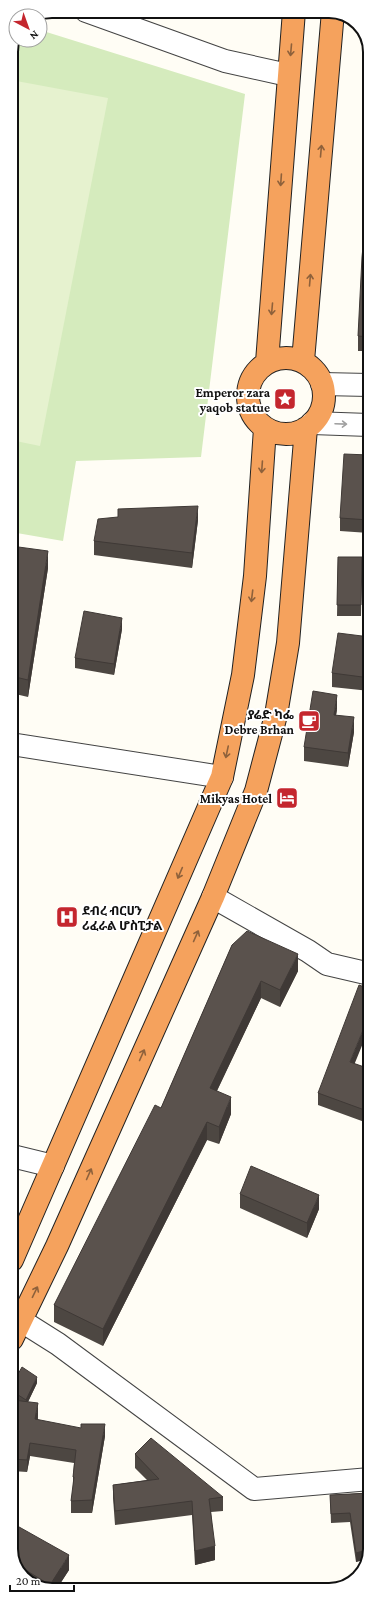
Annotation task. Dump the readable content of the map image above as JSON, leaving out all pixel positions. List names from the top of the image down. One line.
{"places":{"place":["Emperor zara yaqob statue"],"cafe":["ያሬድ ካፌ Debre Brhan"],"hotel":["Mikyas Hotel"],"hospital":["ደብረ ብርሀን ሪፈራል ሆስፒታል"]},"scale_bar":"20 m","north":"bottom right"}
